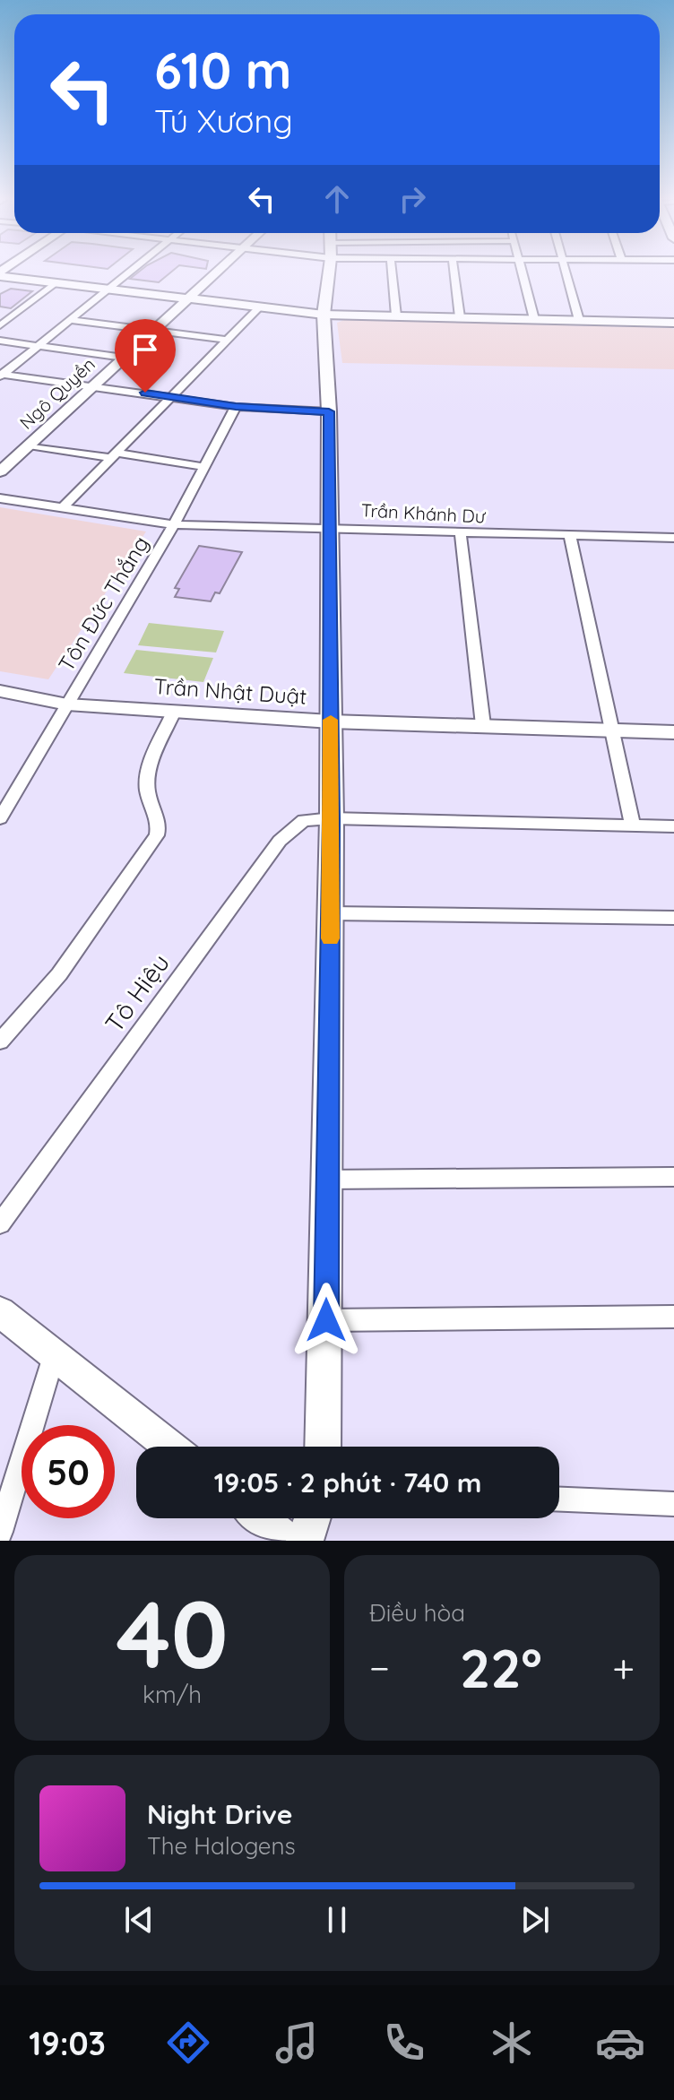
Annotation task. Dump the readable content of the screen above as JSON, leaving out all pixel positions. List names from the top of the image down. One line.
{"streets":{"street":["Ngô Quyền","Trần Khánh Dư","Tôn Đức Thắng","Trần Nhật Duật","Tô Hiệu"]},"crossings":[["Trần Khánh Dư","Tôn Đức Thắng"],["Tôn Đức Thắng","Trần Nhật Duật"]],"page":{"turn":["610 m","Tú Xương"],"limit":"50","trip":"19:05 · 2 phút · 740 m","tile":[["40","km/h"],"Điều hòa"],"heat":["−","22°","+"],"song":["Night Drive","The Halogens"],"tabs":"19:03"}}
